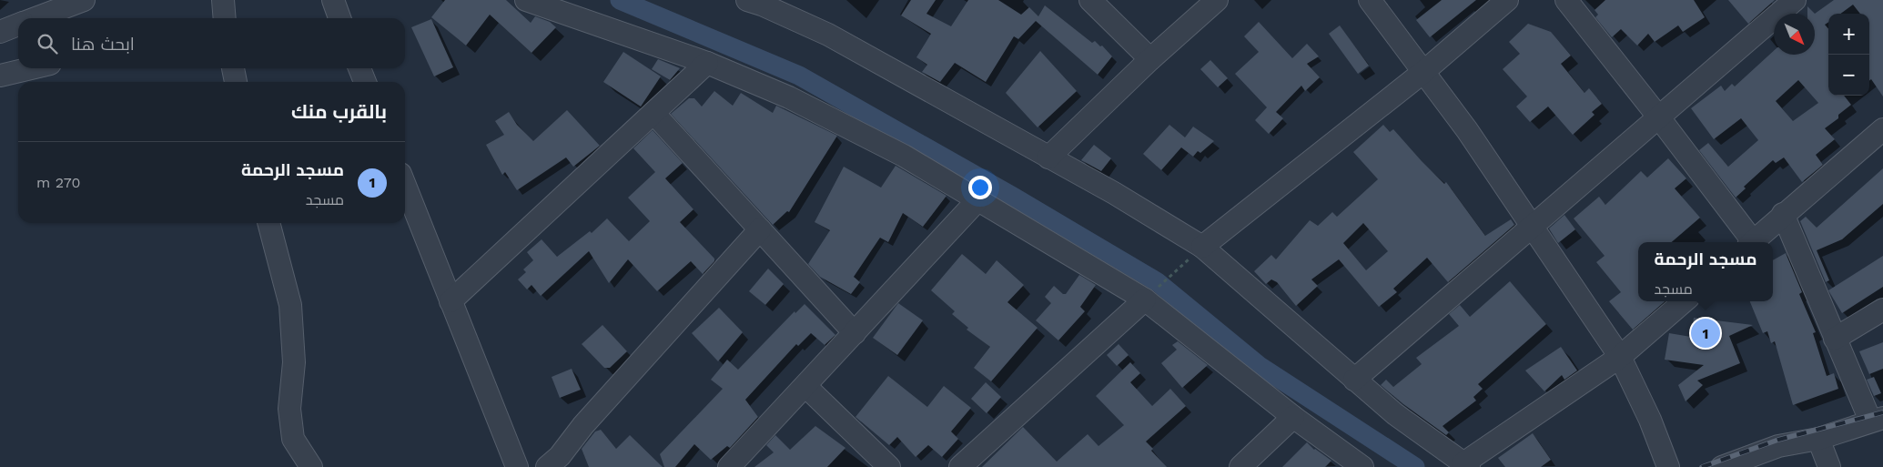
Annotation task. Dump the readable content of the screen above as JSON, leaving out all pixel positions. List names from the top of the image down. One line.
{"north":"bottom right","page":{"map_buttons":["+","−"],"search":"ابحث هنا","heading":"بالقرب منك","list":[{"mark":"1","name":"مسجد الرحمة","note":"مسجد","value":"270 m"}],"popup":["مسجد الرحمة","مسجد"],"pins":"1"}}
